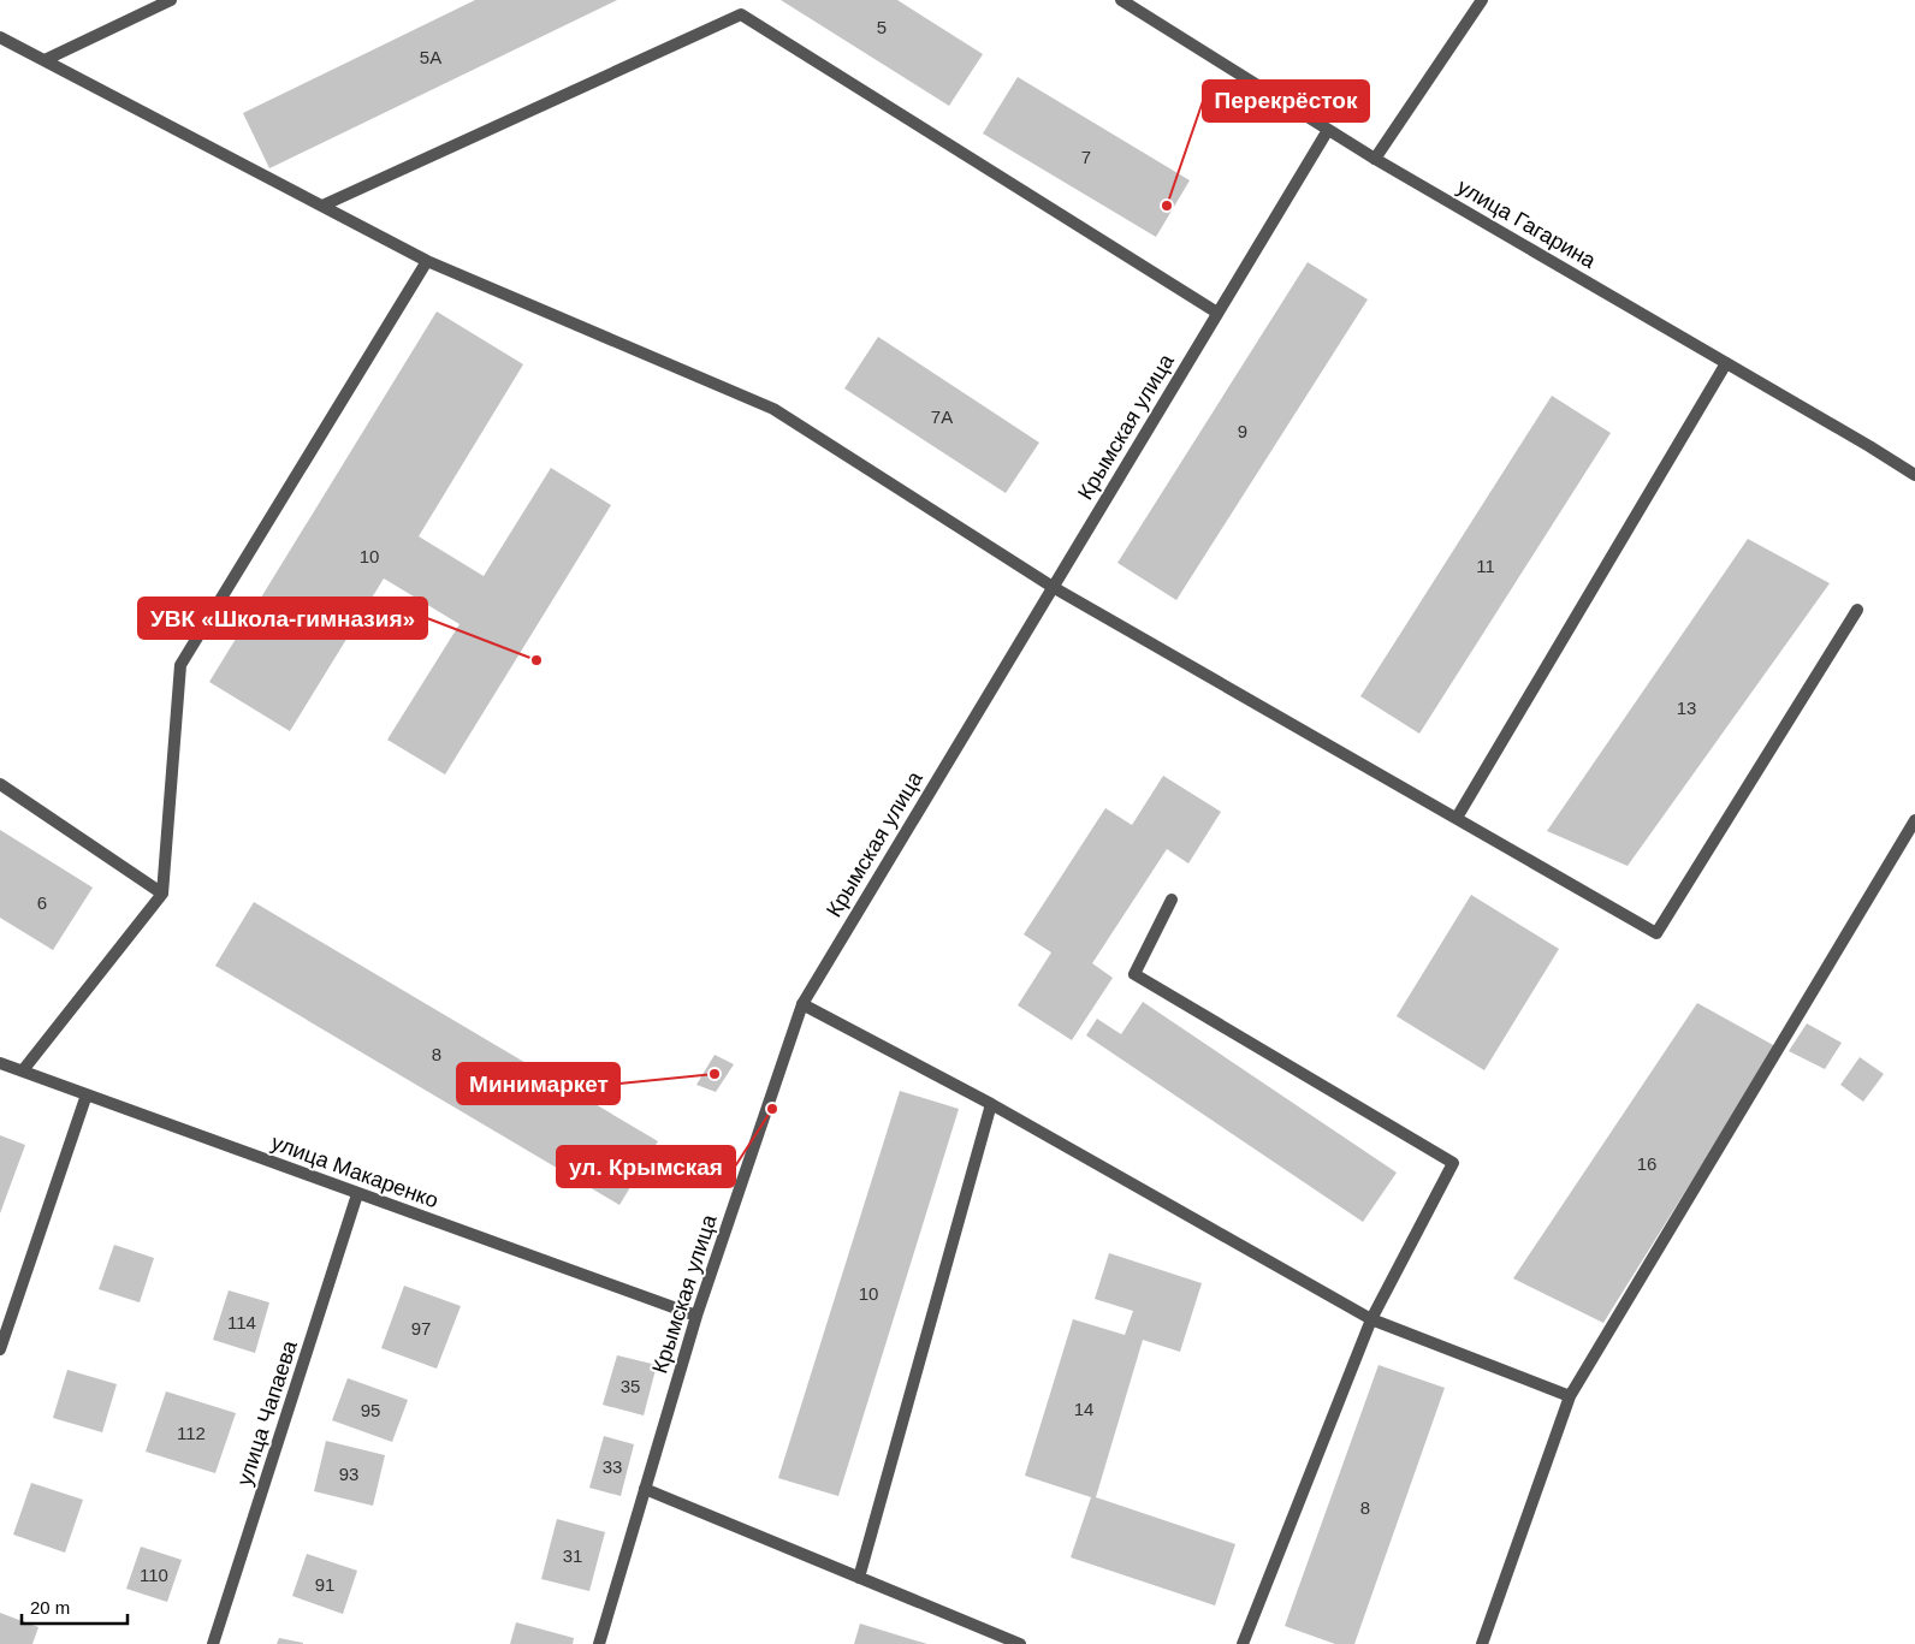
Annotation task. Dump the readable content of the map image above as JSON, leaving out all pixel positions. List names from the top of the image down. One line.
{"streets":{"street":["улица Гагарина","Крымская улица","улица Макаренко","улица Чапаева"]},"crossings":[["улица Гагарина","Крымская улица"],["Крымская улица","улица Макаренко"],["улица Макаренко","улица Чапаева"]],"places":["Перекрёсток","УВК «Школа-гимназия»","Минимаркет","ул. Крымская"],"house_numbers":["5","5А","7","7А","9","10","11","13","6","8","16","10","114","97","35","14","95","112","33","93","8","31","110","91"],"scale_bar":"20 m"}
